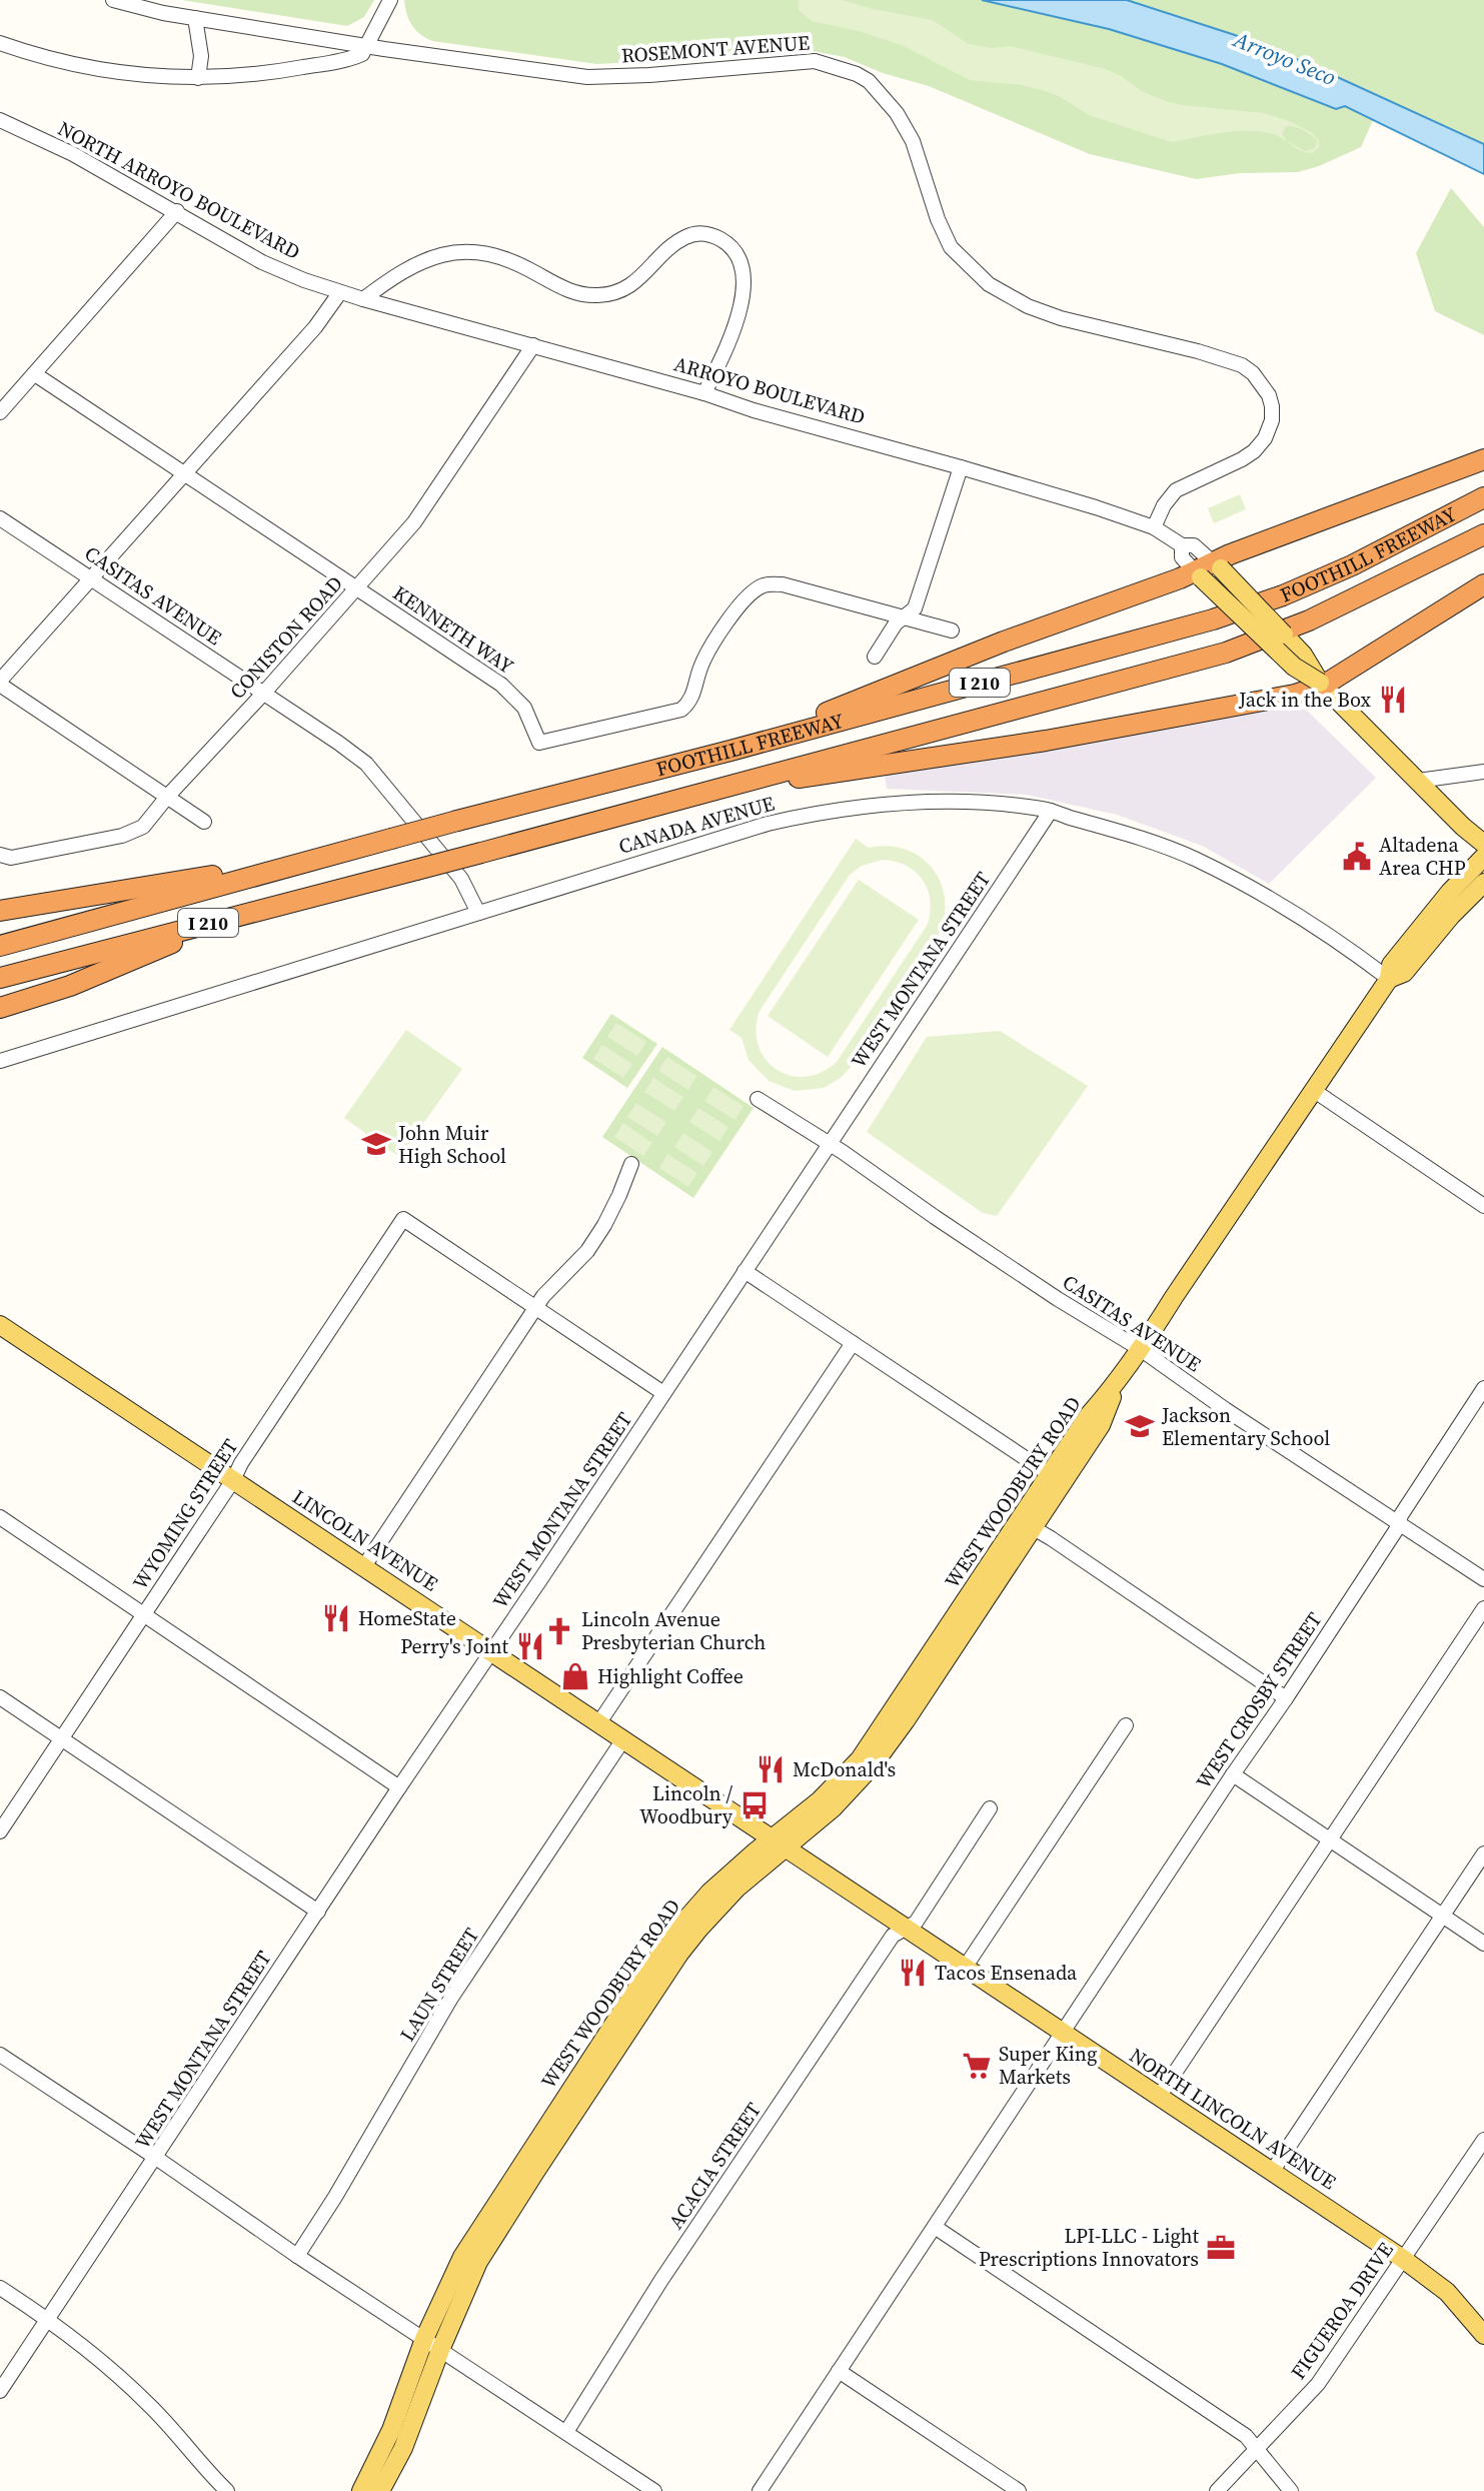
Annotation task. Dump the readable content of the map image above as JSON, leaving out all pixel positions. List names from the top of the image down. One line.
{"streets":{"highway":["FOOTHILL FREEWAY","I 210"],"main road":["ARROYO BOULEVARD","WEST WOODBURY ROAD","LINCOLN AVENUE","NORTH LINCOLN AVENUE"],"street":["ROSEMONT AVENUE","NORTH ARROYO BOULEVARD","CASITAS AVENUE","KENNETH WAY","CONISTON ROAD","CANADA AVENUE","WEST MONTANA STREET","WYOMING STREET","WEST CROSBY STREET","LAUN STREET","ACACIA STREET","FIGUEROA DRIVE"]},"crossings":[["ROSEMONT AVENUE","ARROYO BOULEVARD"],["NORTH ARROYO BOULEVARD","ARROYO BOULEVARD"],["ARROYO BOULEVARD","CONISTON ROAD"],["CASITAS AVENUE","CONISTON ROAD"],["CASITAS AVENUE","CANADA AVENUE"],["CASITAS AVENUE","WEST MONTANA STREET"],["CASITAS AVENUE","WEST WOODBURY ROAD"],["CASITAS AVENUE","WEST CROSBY STREET"],["KENNETH WAY","CONISTON ROAD"],["CANADA AVENUE","WEST MONTANA STREET"],["CANADA AVENUE","WEST WOODBURY ROAD"],["WEST MONTANA STREET","LINCOLN AVENUE"],["WEST WOODBURY ROAD","LINCOLN AVENUE"],["WYOMING STREET","LINCOLN AVENUE"],["LINCOLN AVENUE","LAUN STREET"],["LINCOLN AVENUE","NORTH LINCOLN AVENUE"],["LINCOLN AVENUE","ACACIA STREET"],["WEST CROSBY STREET","NORTH LINCOLN AVENUE"],["NORTH LINCOLN AVENUE","ACACIA STREET"],["NORTH LINCOLN AVENUE","FIGUEROA DRIVE"]],"water":["Arroyo Seco"],"places":{"restaurant":["Jack in the Box","HomeState","Perry's Joint","McDonald's","Tacos Ensenada"],"public building":["Altadena Area CHP"],"school or university":["John Muir High School","Jackson Elementary School"],"church":["Lincoln Avenue Presbyterian Church"],"shop":["Highlight Coffee"],"bus stop":["Lincoln / Woodbury"],"supermarket":["Super King Markets"],"office":["LPI-LLC - Light Prescriptions Innovators"]}}
